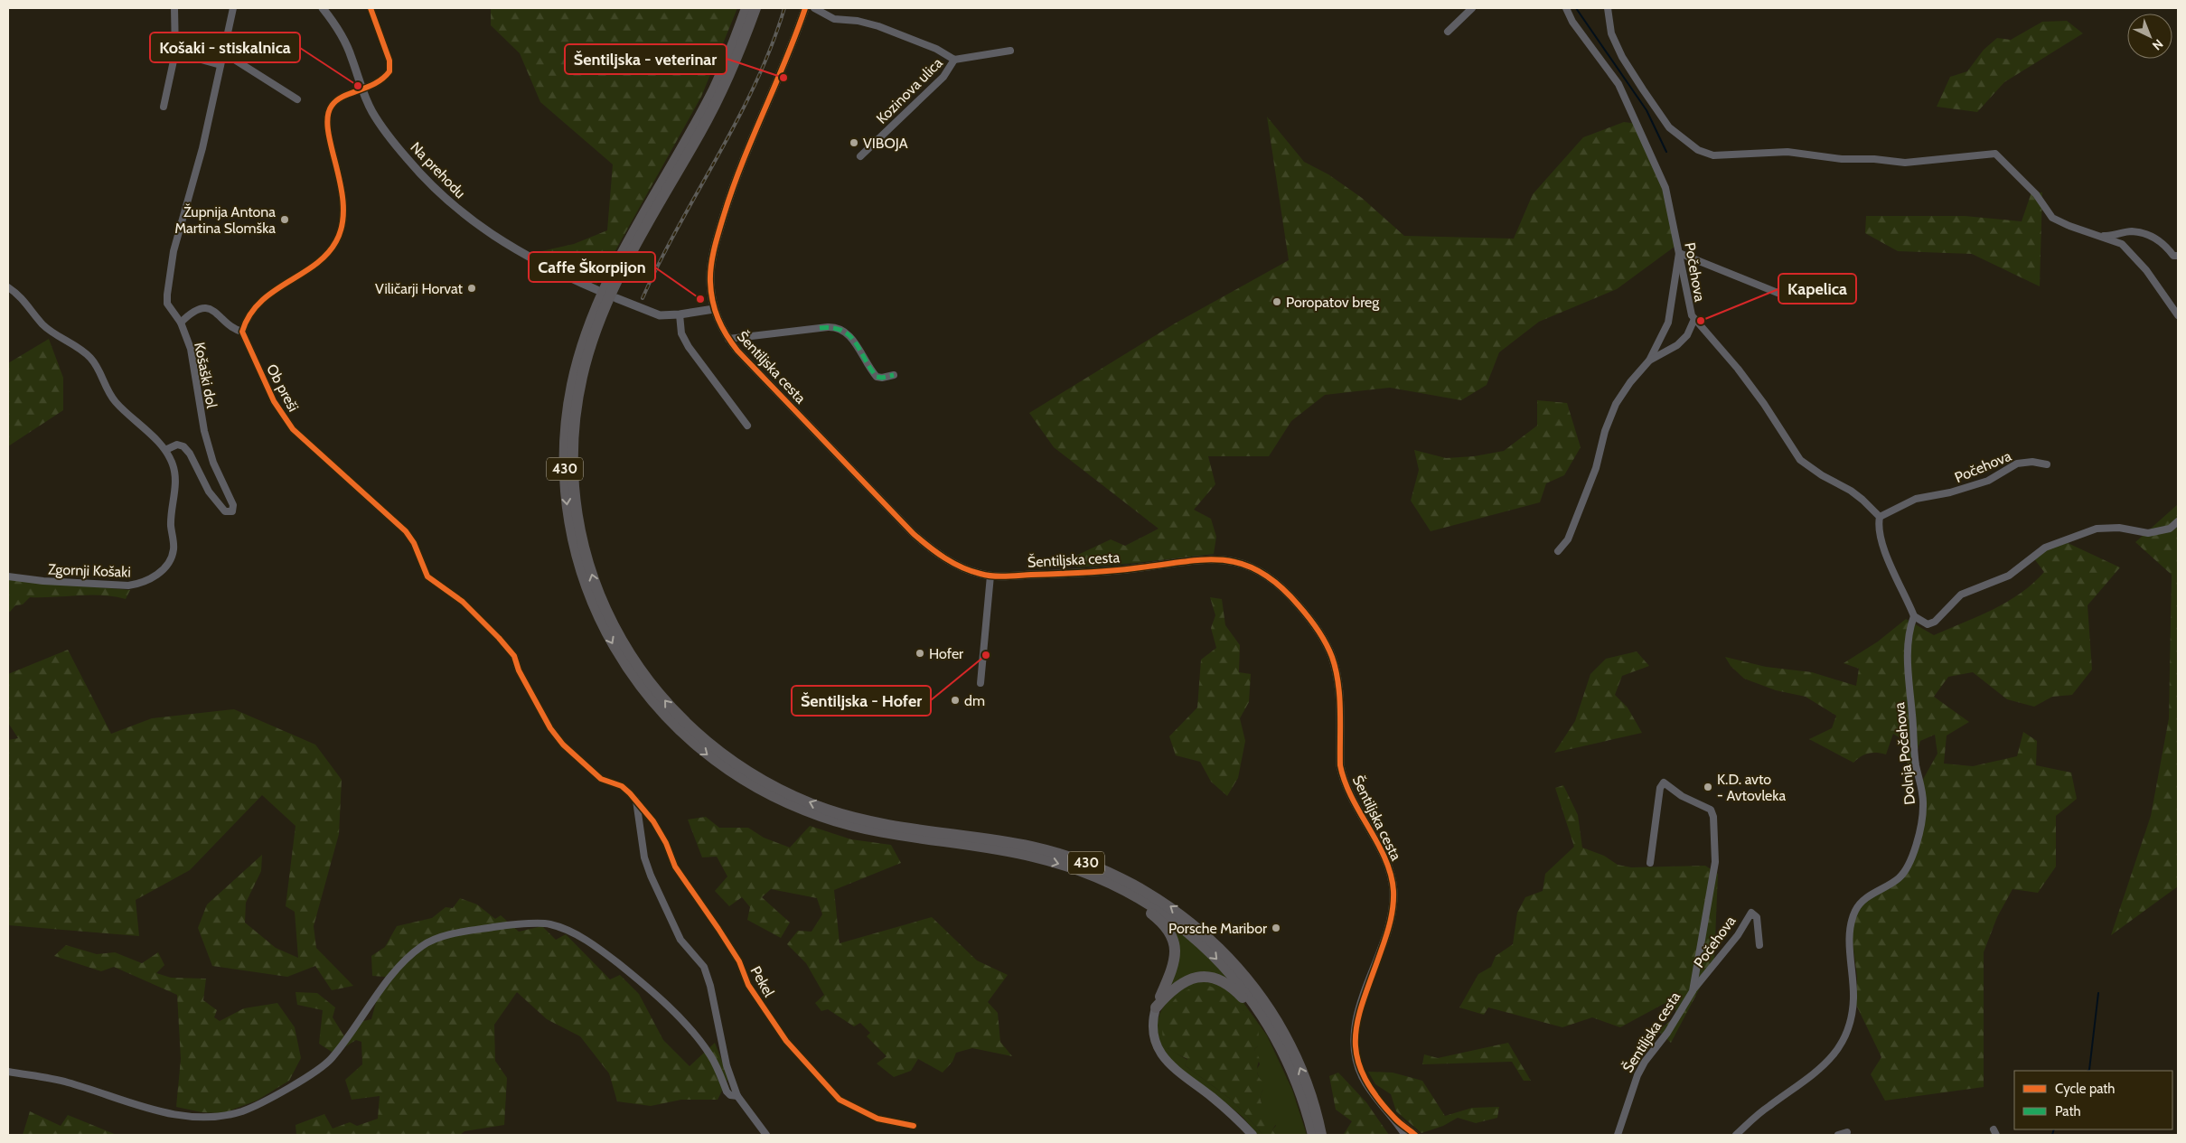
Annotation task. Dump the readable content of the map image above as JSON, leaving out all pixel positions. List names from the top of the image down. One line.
{"streets":{"highway":["430"],"street":["Kozinova ulica","Na prehodu","Počehova","Šentiljska cesta","Košaški dol","Ob preši","Zgornji Košaki","Dolnja Počehova","Pekel"]},"crossings":[["Počehova","Šentiljska cesta"],["Košaški dol","Zgornji Košaki"],["Ob preši","Pekel"]],"places":["Šentiljska - veterinar","Košaki - stiskalnica","VIBOJA","Župnija Antona Martina Slomška","Viličarji Horvat","Caffe Škorpijon","Poropatov breg","Kapelica","Hofer","Šentiljska - Hofer","dm","K.D. avto - Avtovleka","Porsche Maribor"],"legend":["Cycle path","Path"],"north":"bottom right"}
